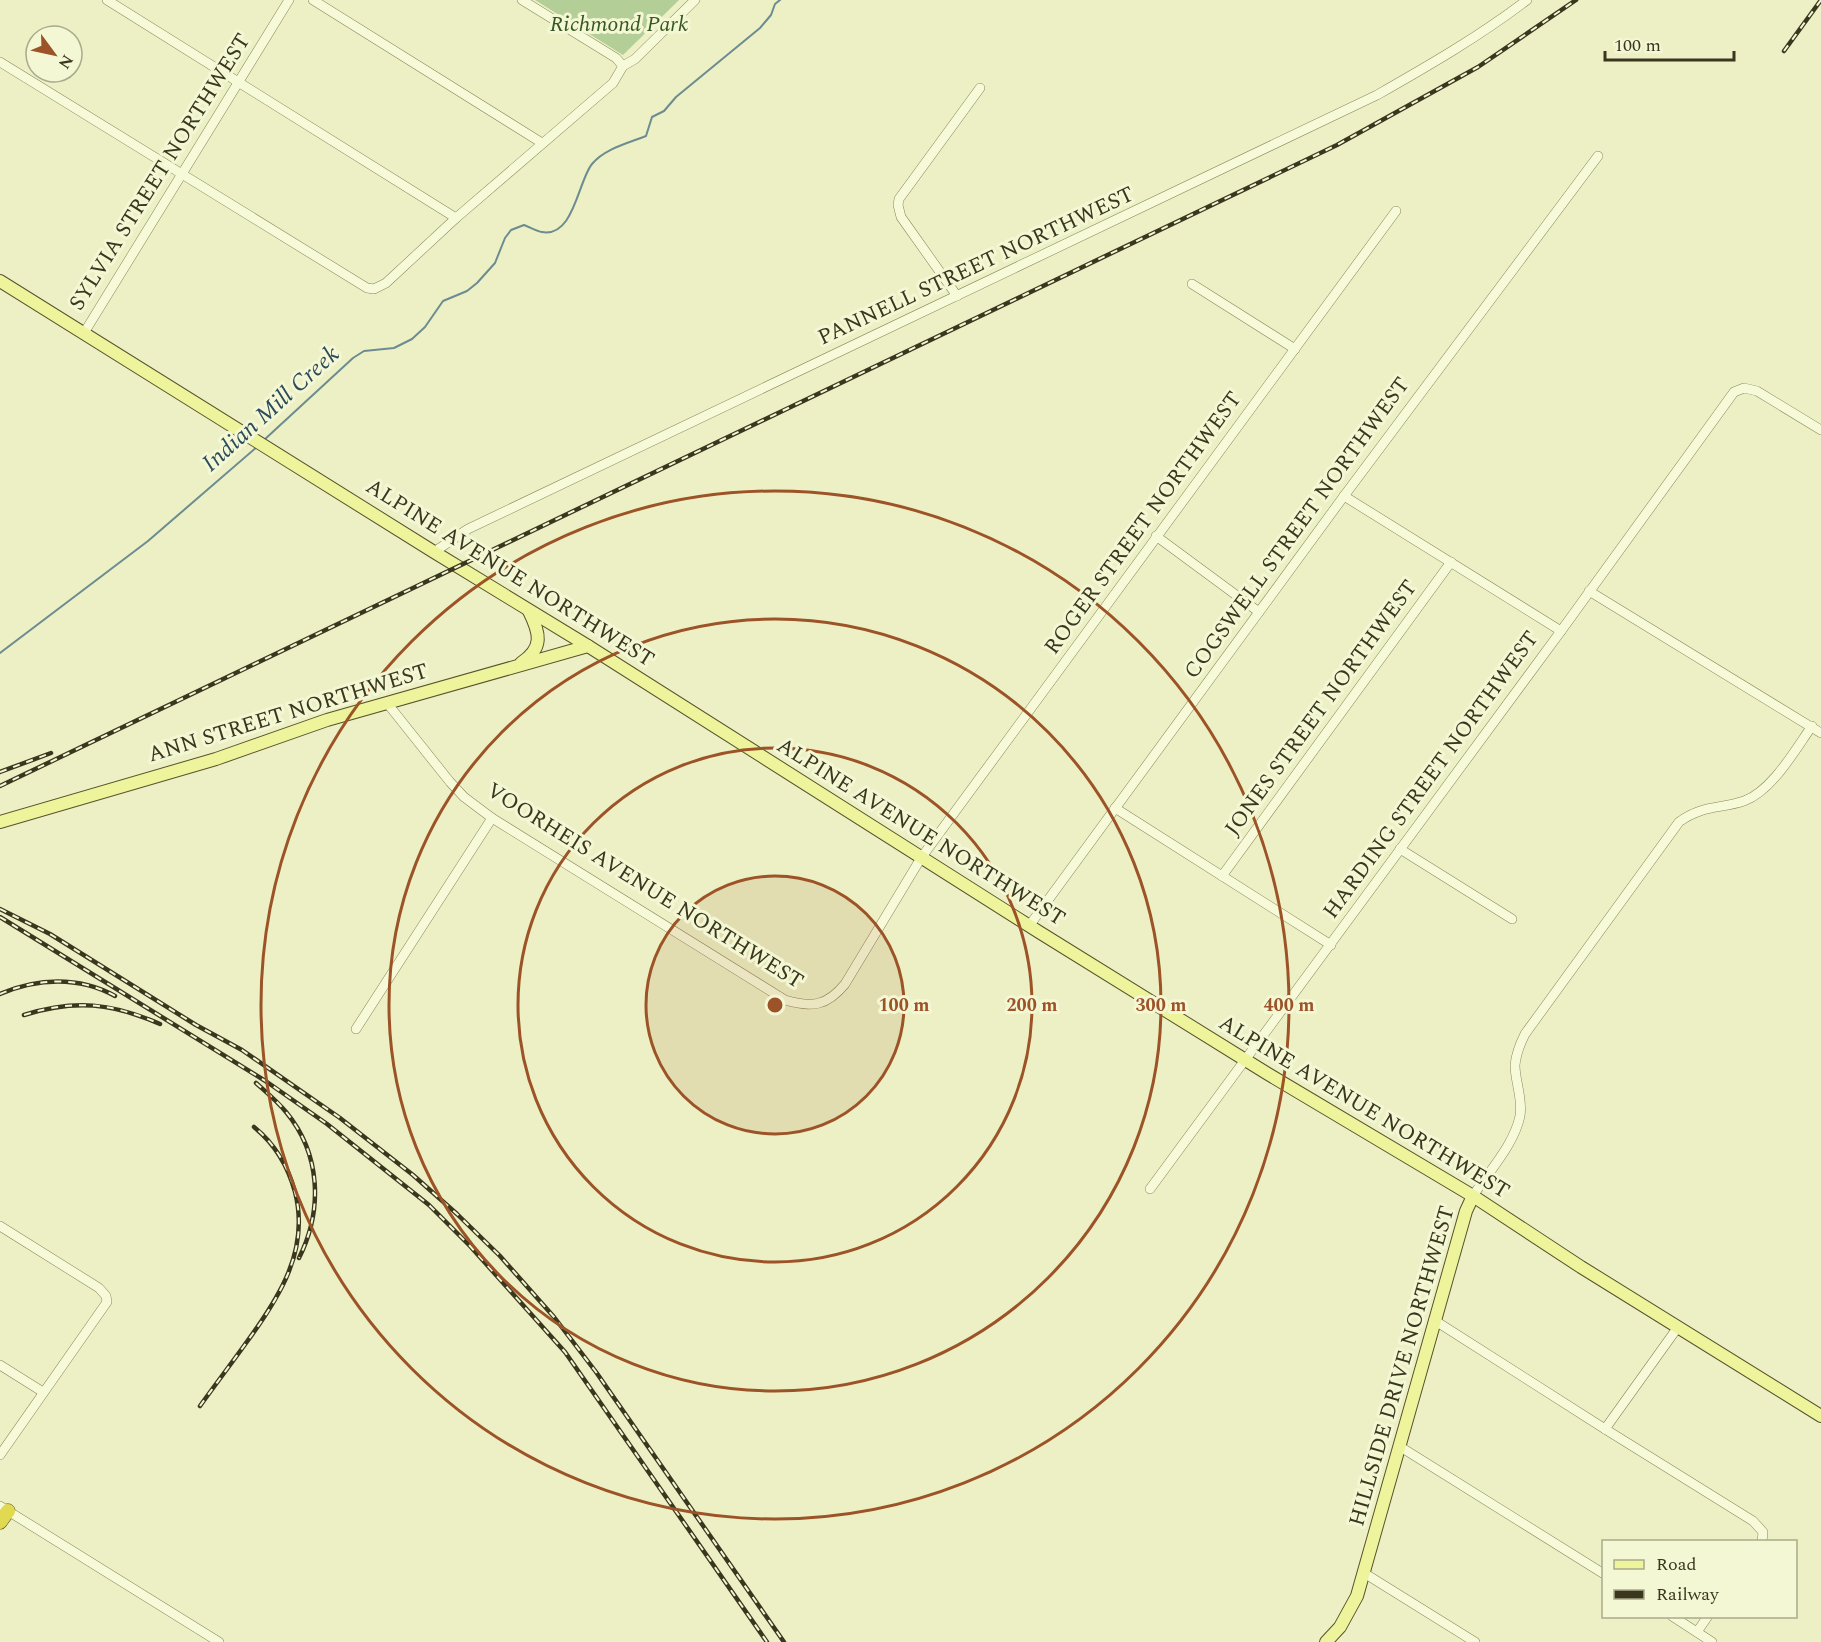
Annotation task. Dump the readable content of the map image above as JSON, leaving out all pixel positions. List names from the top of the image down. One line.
{"streets":{"main road":["ALPINE AVENUE NORTHWEST","ANN STREET NORTHWEST","HILLSIDE DRIVE NORTHWEST"],"street":["SYLVIA STREET NORTHWEST","PANNELL STREET NORTHWEST","ROGER STREET NORTHWEST","COGSWELL STREET NORTHWEST","JONES STREET NORTHWEST","HARDING STREET NORTHWEST","VOORHEIS AVENUE NORTHWEST"]},"crossings":[["SYLVIA STREET NORTHWEST","ALPINE AVENUE NORTHWEST"],["PANNELL STREET NORTHWEST","ALPINE AVENUE NORTHWEST"],["ROGER STREET NORTHWEST","ALPINE AVENUE NORTHWEST"],["ROGER STREET NORTHWEST","VOORHEIS AVENUE NORTHWEST"],["COGSWELL STREET NORTHWEST","ALPINE AVENUE NORTHWEST"],["ALPINE AVENUE NORTHWEST","ANN STREET NORTHWEST"],["ALPINE AVENUE NORTHWEST","HARDING STREET NORTHWEST"],["ALPINE AVENUE NORTHWEST","VOORHEIS AVENUE NORTHWEST"],["ALPINE AVENUE NORTHWEST","HILLSIDE DRIVE NORTHWEST"],["ANN STREET NORTHWEST","VOORHEIS AVENUE NORTHWEST"]],"water":["Indian Mill Creek"],"parks":["Richmond Park"],"legend":["Road","Railway"],"scale_bar":"100 m","north":"bottom right","rings":["100 m","200 m","300 m","400 m"]}
